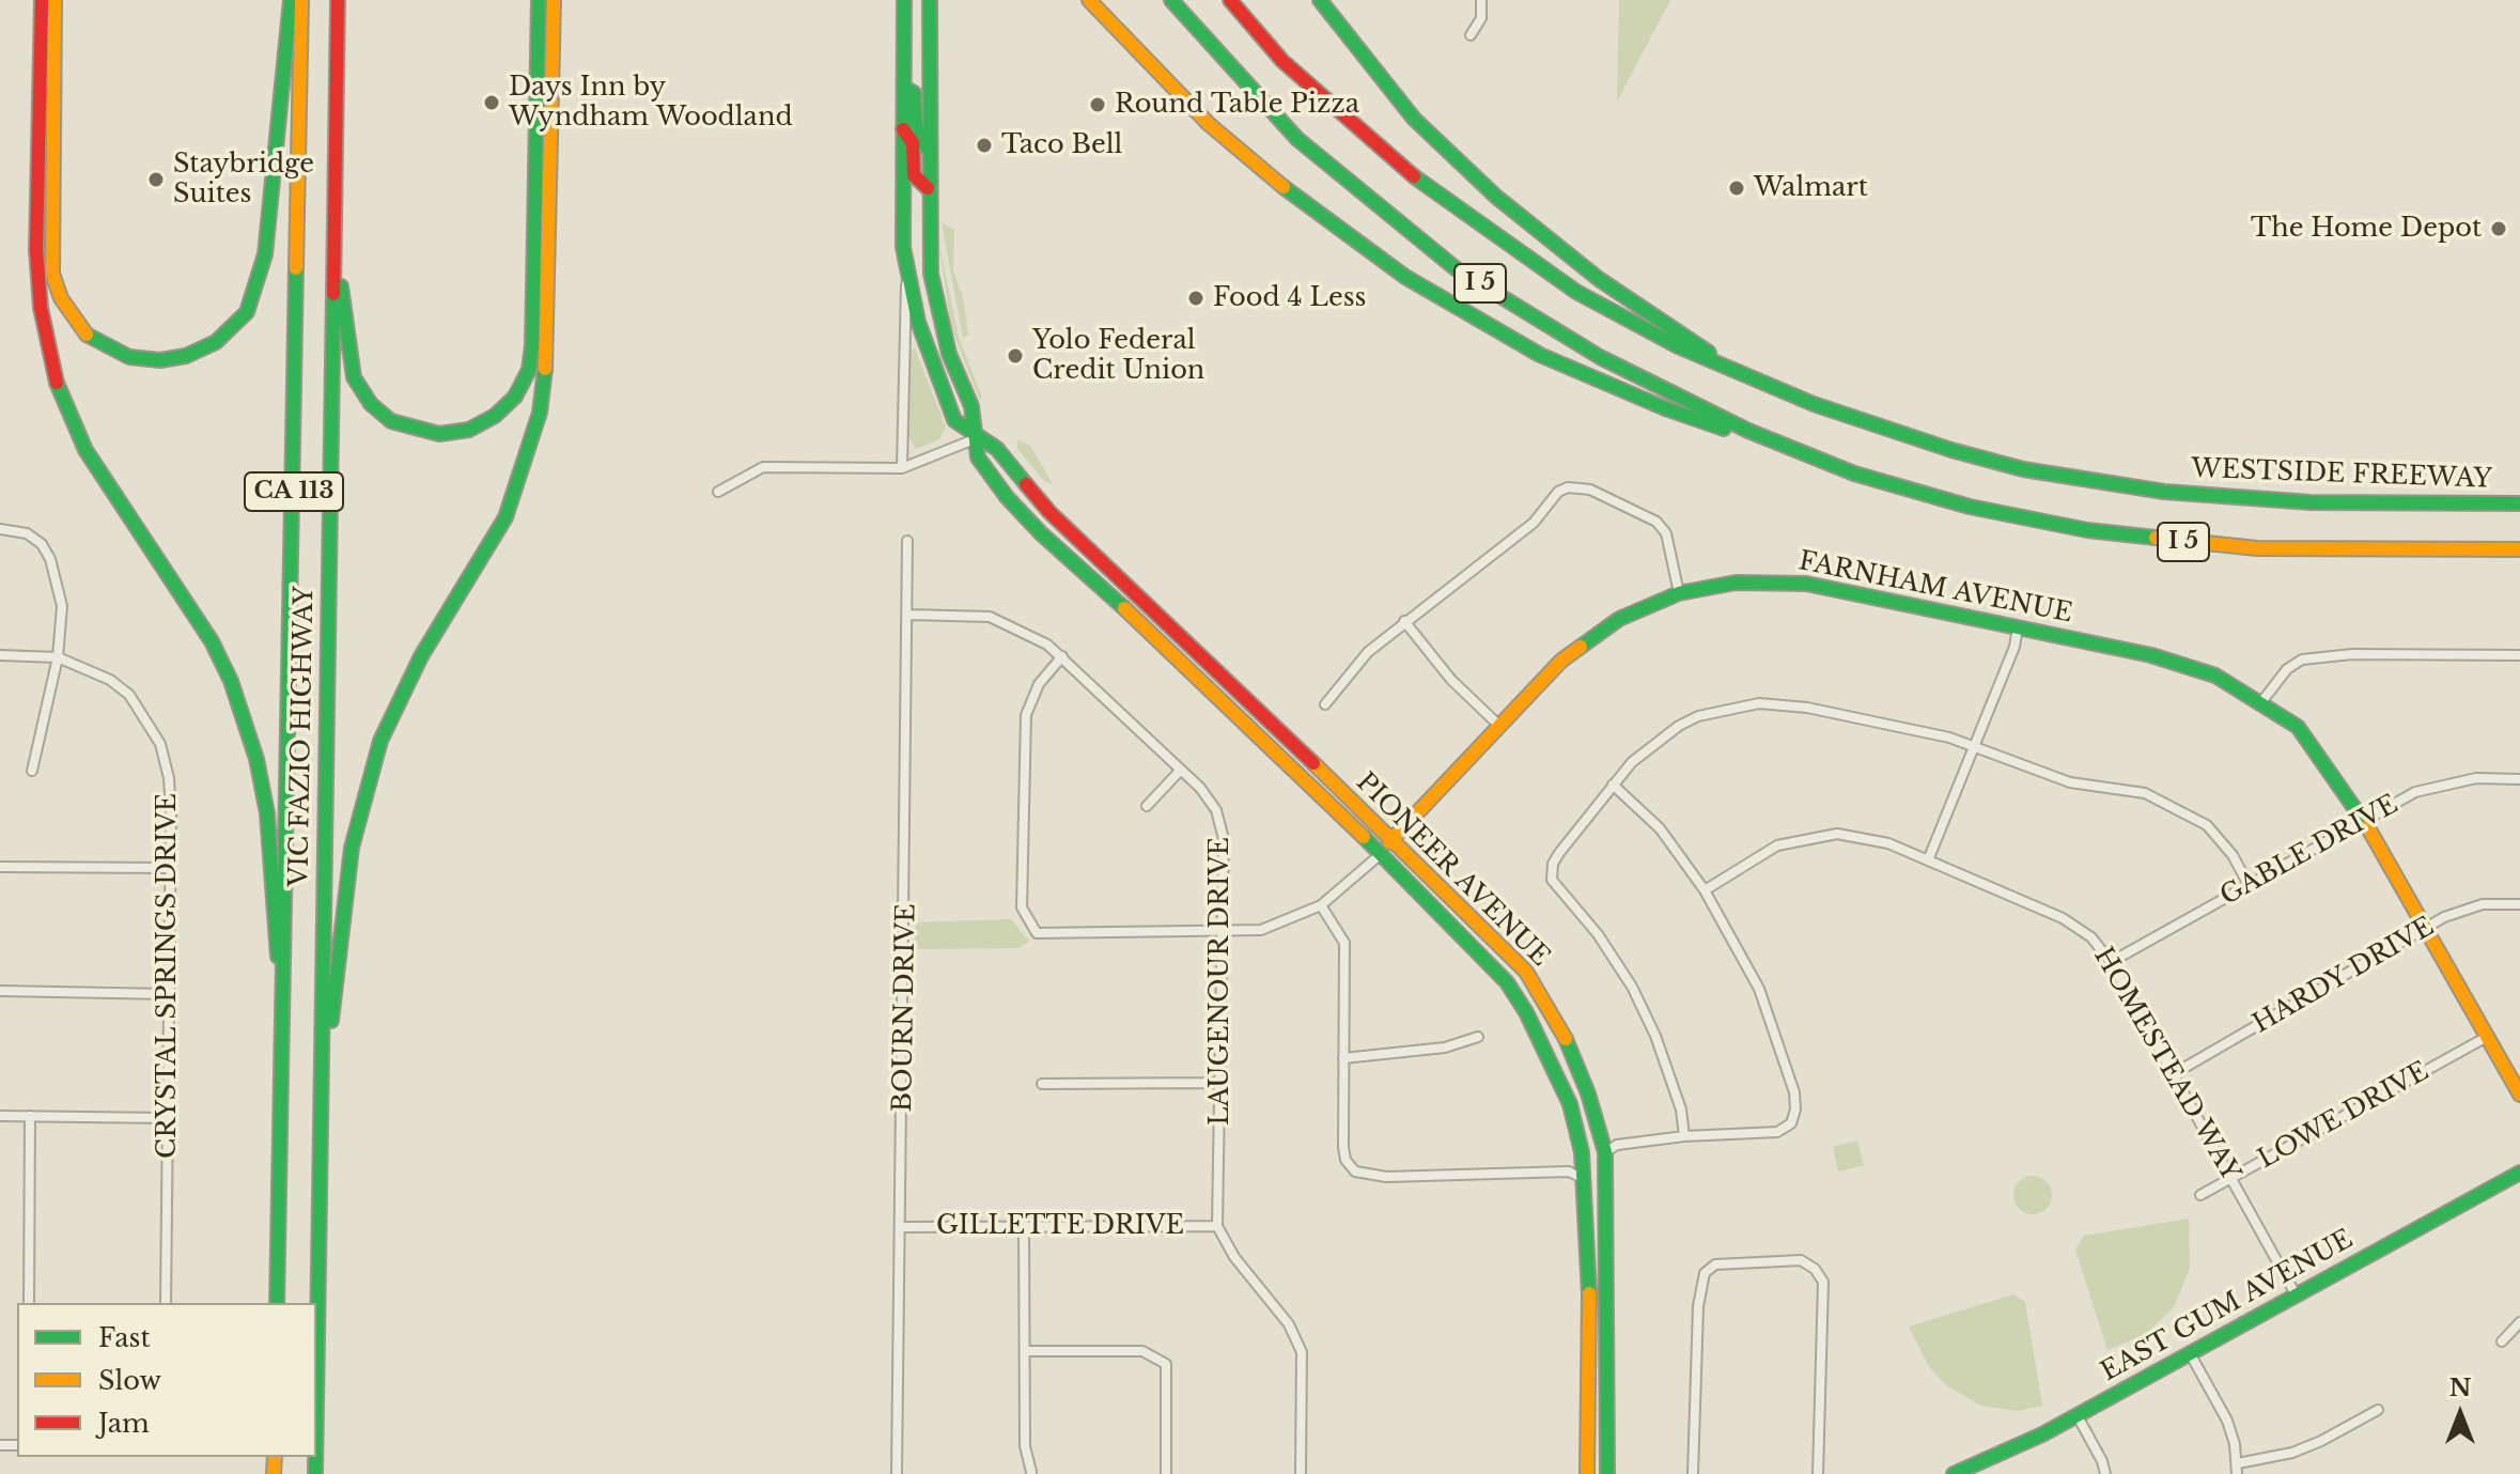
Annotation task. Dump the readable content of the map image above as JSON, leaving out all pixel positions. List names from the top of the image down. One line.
{"streets":{"main road":["I 5","WESTSIDE FREEWAY","CA 113","FARNHAM AVENUE","VIC FAZIO HIGHWAY","PIONEER AVENUE","EAST GUM AVENUE"],"street":["GABLE DRIVE","CRYSTAL SPRINGS DRIVE","HARDY DRIVE","LAUGENOUR DRIVE","BOURN DRIVE","HOMESTEAD WAY","LOWE DRIVE","GILLETTE DRIVE"]},"crossings":[["FARNHAM AVENUE","GABLE DRIVE"],["FARNHAM AVENUE","PIONEER AVENUE"],["FARNHAM AVENUE","HARDY DRIVE"],["FARNHAM AVENUE","LAUGENOUR DRIVE"],["FARNHAM AVENUE","LOWE DRIVE"],["GABLE DRIVE","HOMESTEAD WAY"],["HARDY DRIVE","HOMESTEAD WAY"],["LAUGENOUR DRIVE","BOURN DRIVE"],["LAUGENOUR DRIVE","GILLETTE DRIVE"],["BOURN DRIVE","GILLETTE DRIVE"],["HOMESTEAD WAY","LOWE DRIVE"],["HOMESTEAD WAY","EAST GUM AVENUE"]],"places":["Days Inn by Wyndham Woodland","Round Table Pizza","Taco Bell","Staybridge Suites","Walmart","The Home Depot","Food 4 Less","Yolo Federal Credit Union"],"legend":["Fast","Slow","Jam"],"north":"top"}
